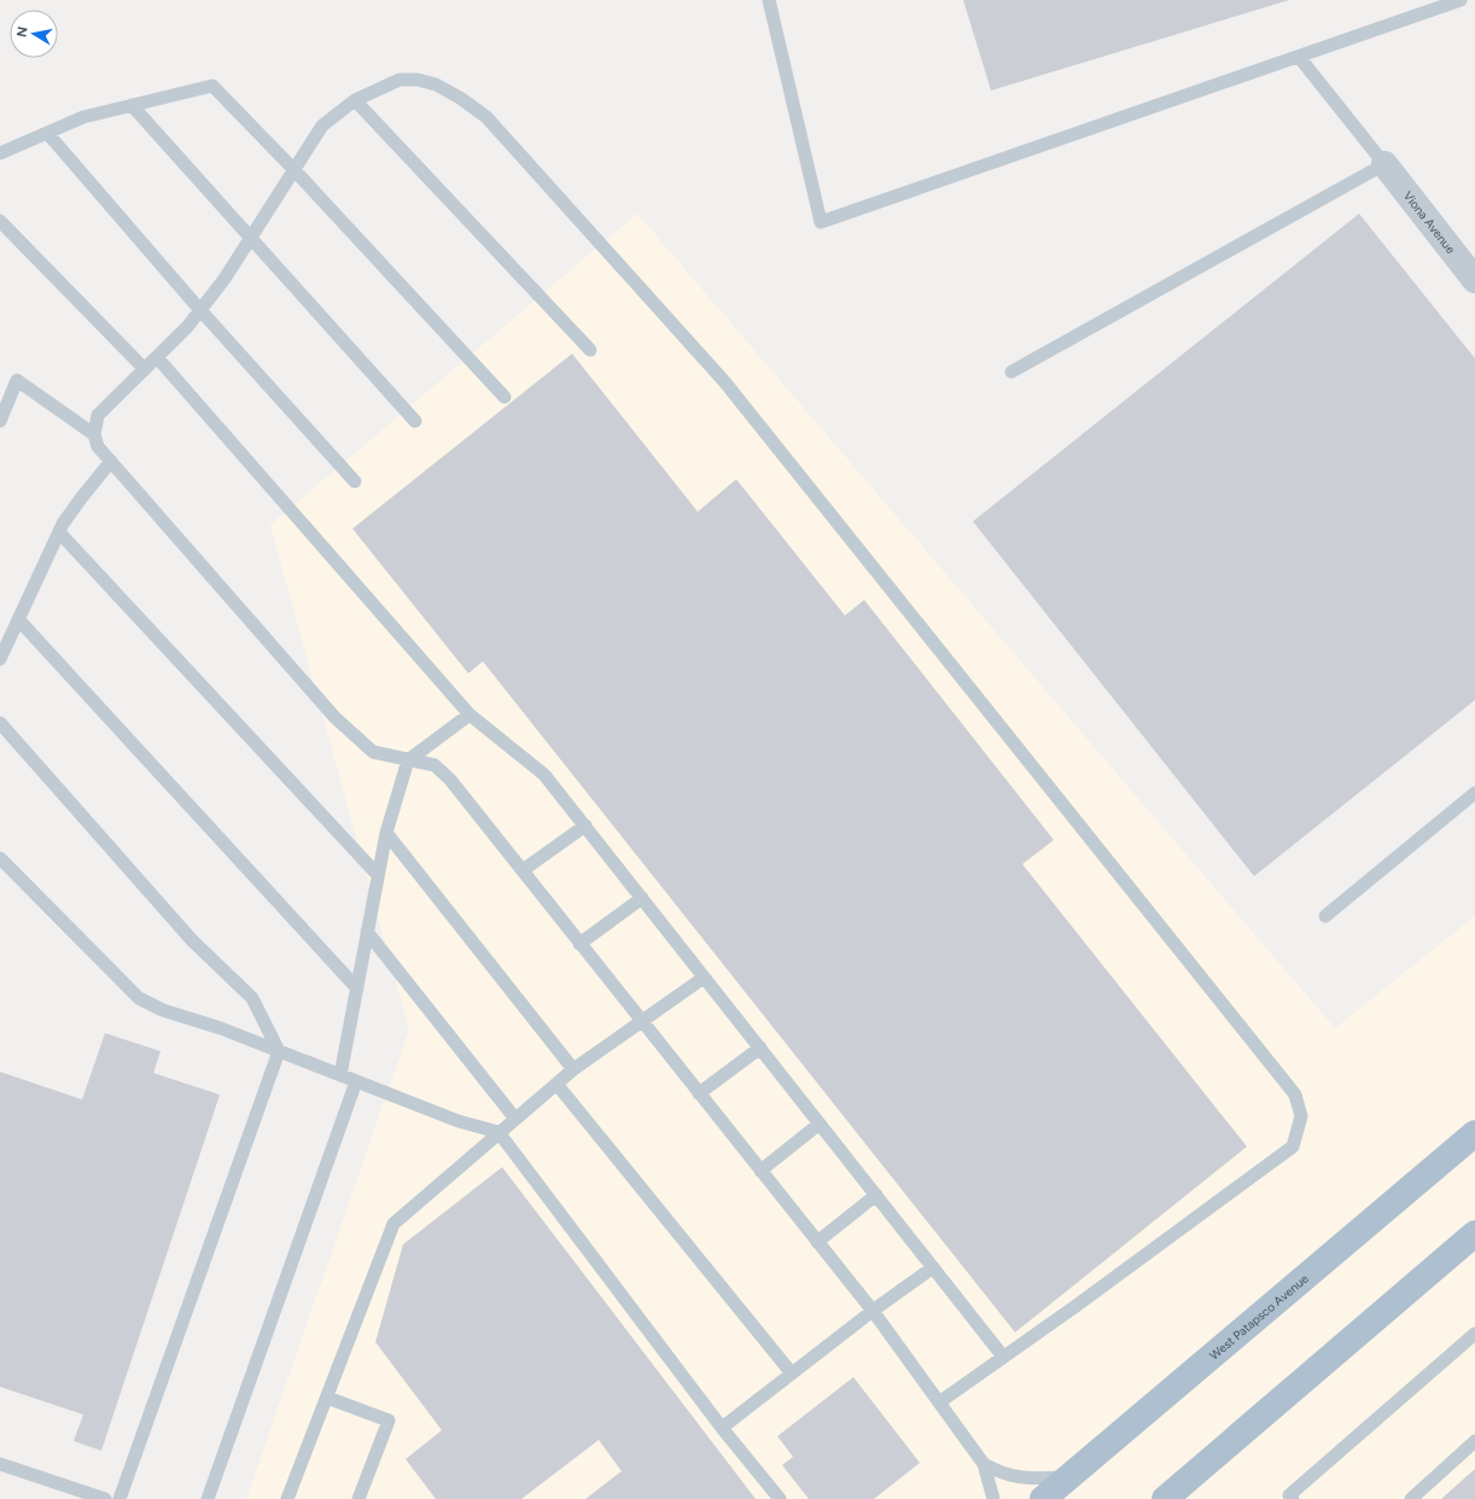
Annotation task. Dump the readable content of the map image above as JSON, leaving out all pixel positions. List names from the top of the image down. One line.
{"streets":{"main road":["West Patapsco Avenue"],"street":["Viona Avenue"]},"north":"left"}
